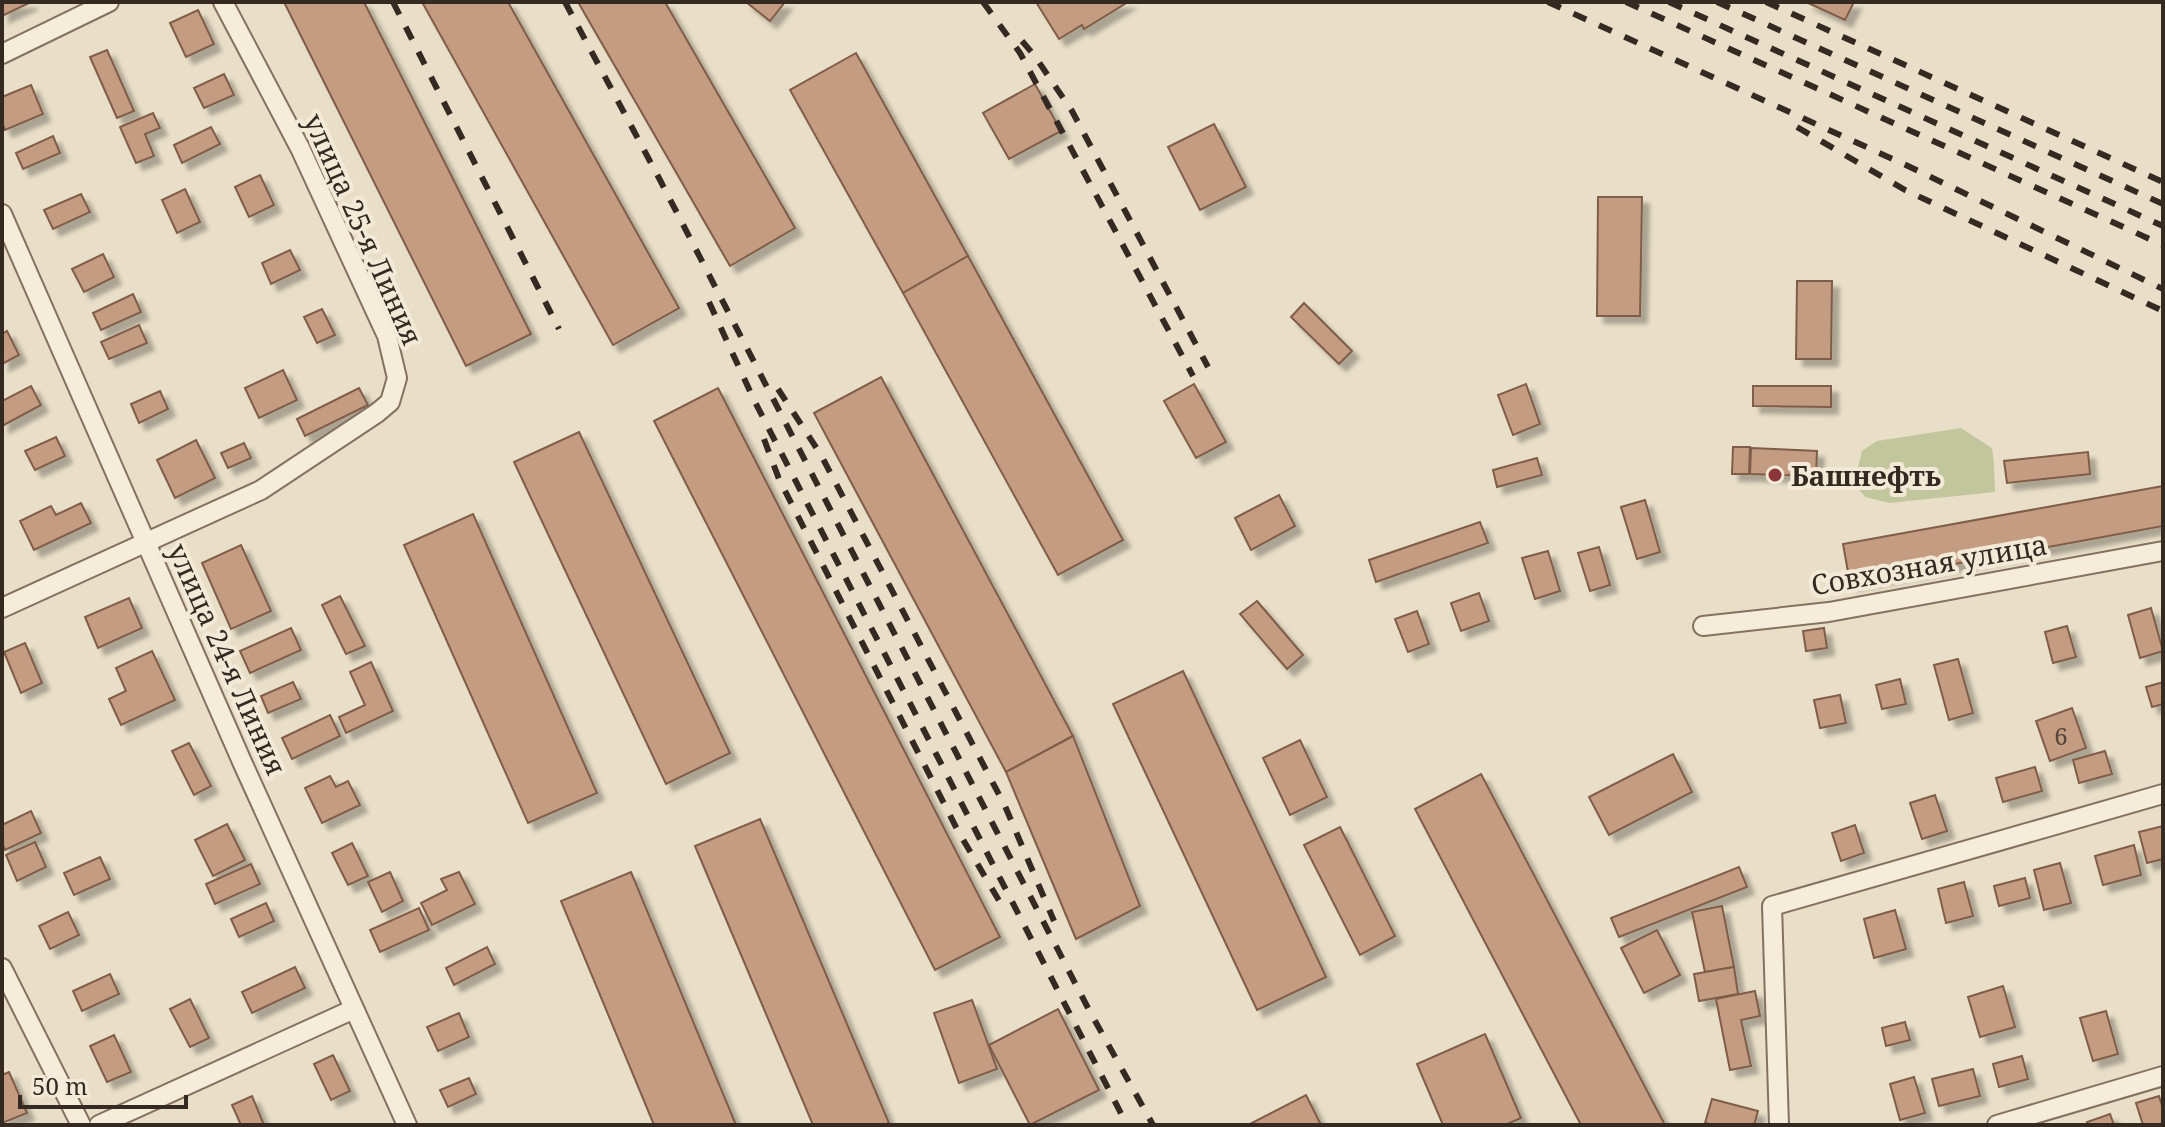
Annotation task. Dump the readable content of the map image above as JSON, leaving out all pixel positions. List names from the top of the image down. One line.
{"streets":{"street":["улица 25-я Линия","Совхозная улица","улица 24-я Линия"]},"crossings":[["улица 25-я Линия","улица 24-я Линия"]],"places":["Башнефть"],"house_numbers":["6"],"scale_bar":"50 m"}
